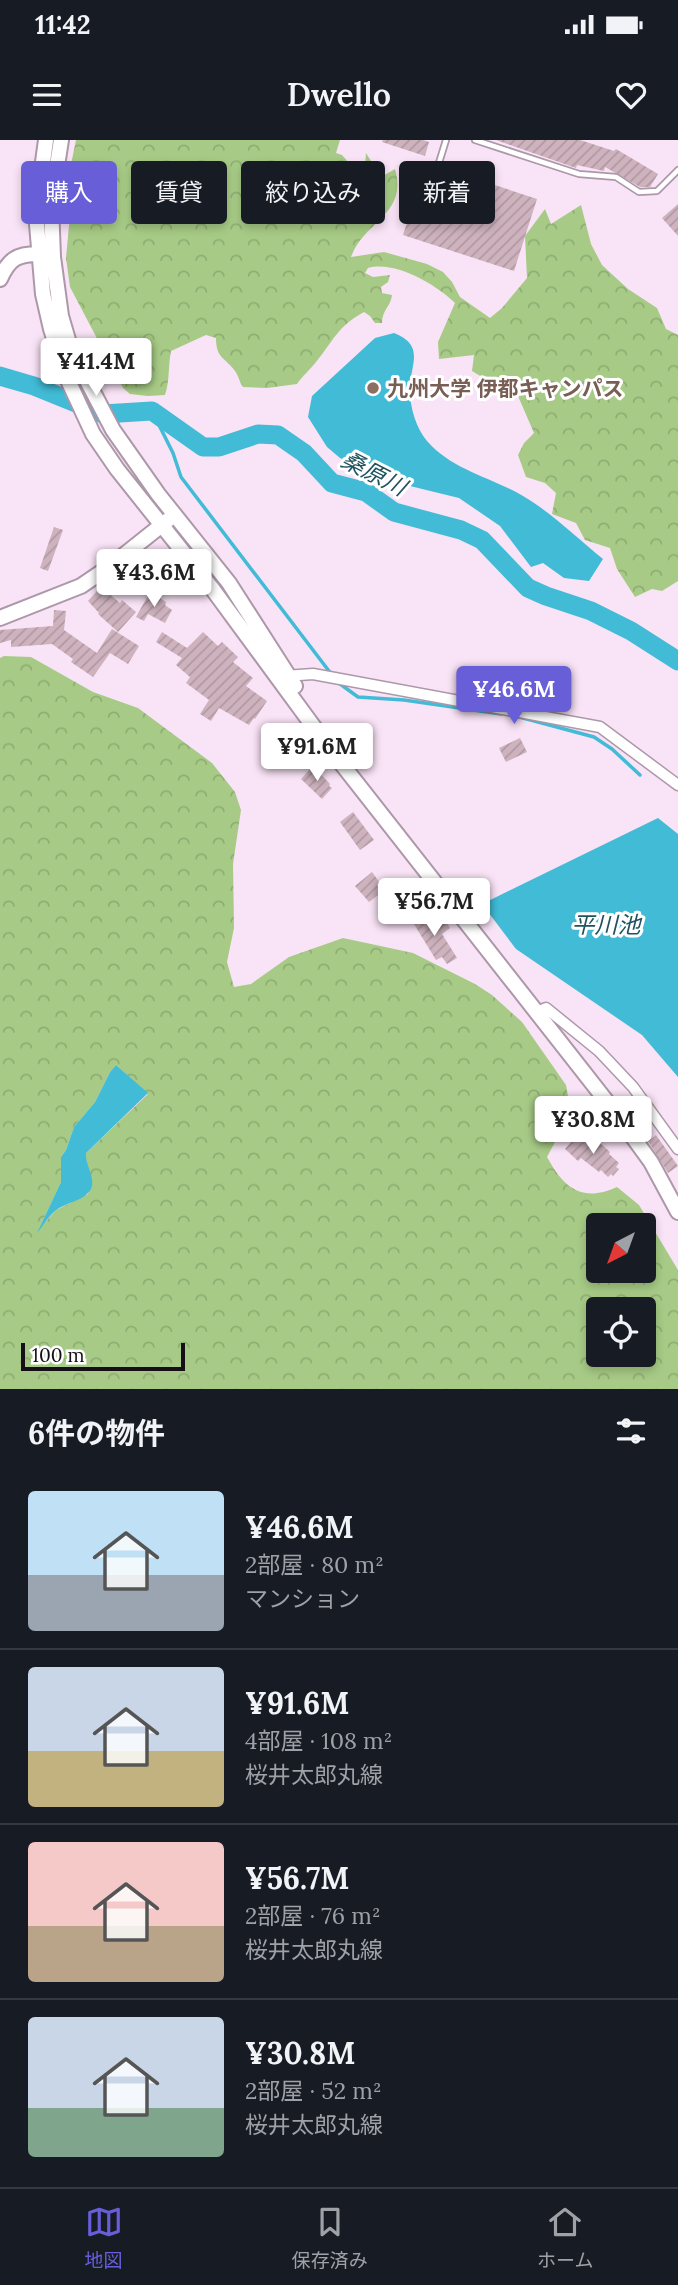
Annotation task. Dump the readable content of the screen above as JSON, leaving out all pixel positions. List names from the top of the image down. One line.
{"water":["桑原川","平川池"],"places":["九州大学 伊都キャンパス"],"scale_bar":"100 m","north":"bottom left","page":{"status":"11:42","header":"Dwello","chip":["購入","賃貸","絞り込み","新着"],"price":["¥41.4M","¥43.6M","¥46.6M","¥91.6M","¥56.7M","¥30.8M"],"scale":"100 m","heading":"6件の物件","list":[{"name":"¥46.6M","note":"2部屋 · 80 m² · マンション"},{"name":"¥91.6M","note":"4部屋 · 108 m² · 桜井太郎丸線"},{"name":"¥56.7M","note":"2部屋 · 76 m² · 桜井太郎丸線"},{"name":"¥30.8M","note":"2部屋 · 52 m² · 桜井太郎丸線"}],"tabs":["地図","保存済み","ホーム"]}}
